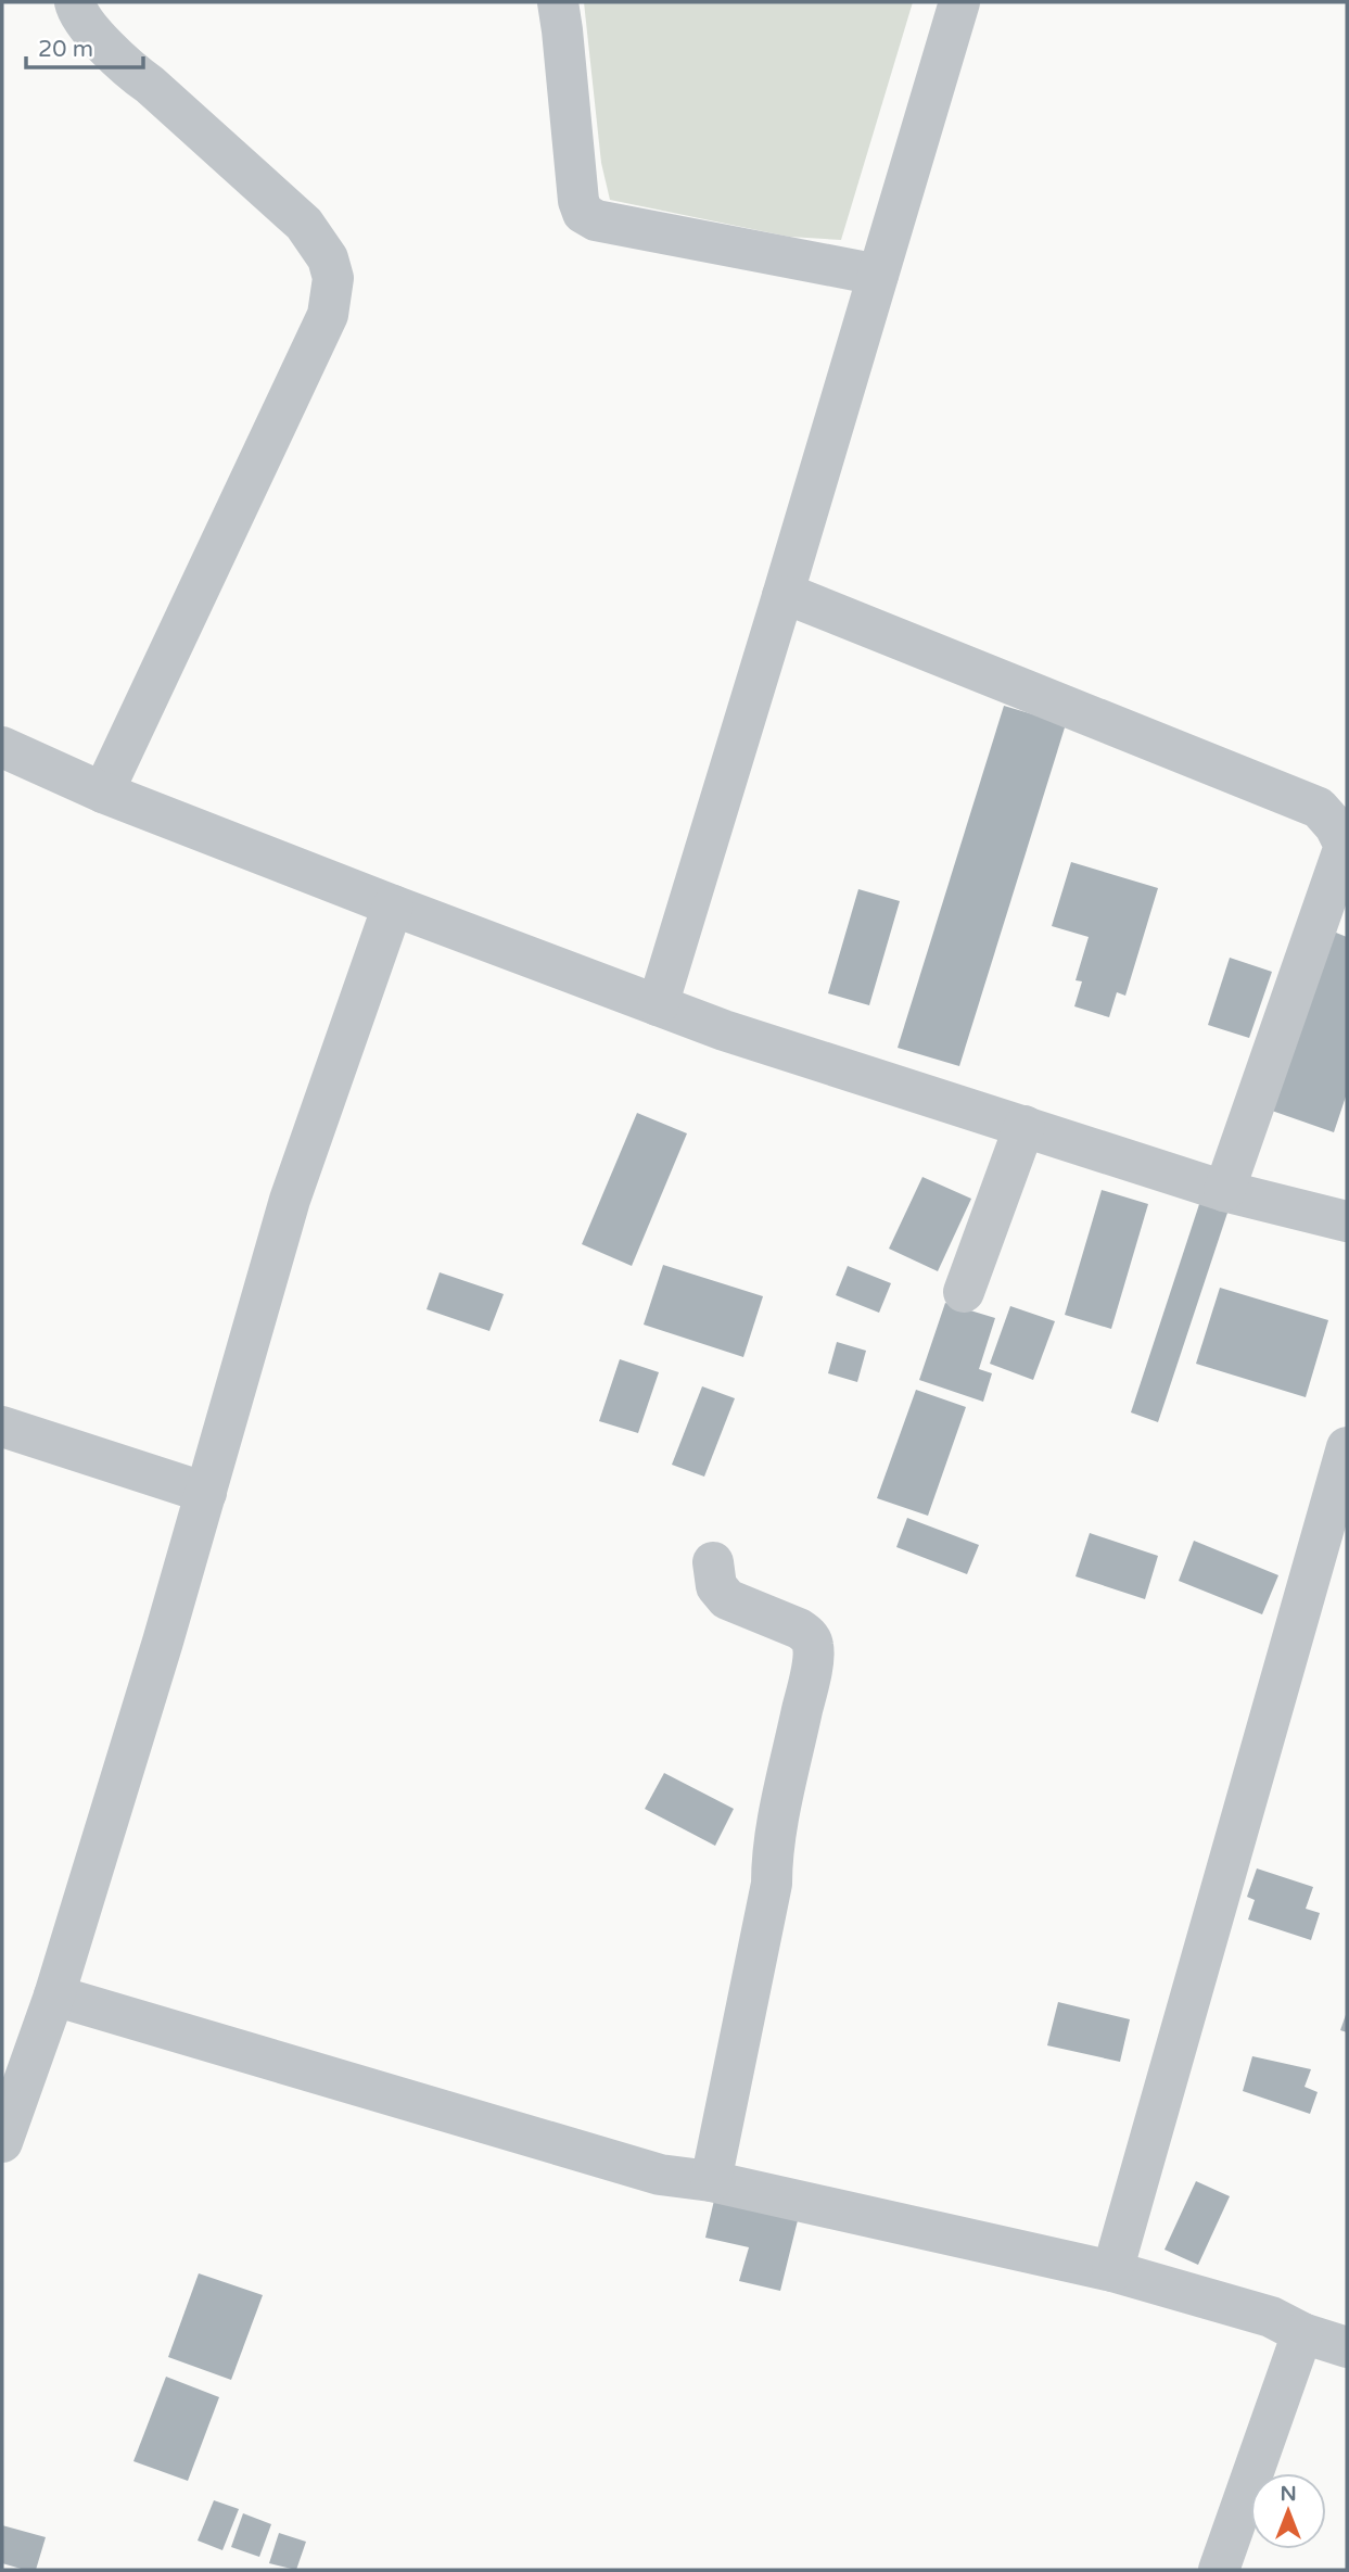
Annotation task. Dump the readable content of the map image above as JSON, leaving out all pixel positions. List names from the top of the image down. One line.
{"scale_bar":"20 m","north":"top"}
